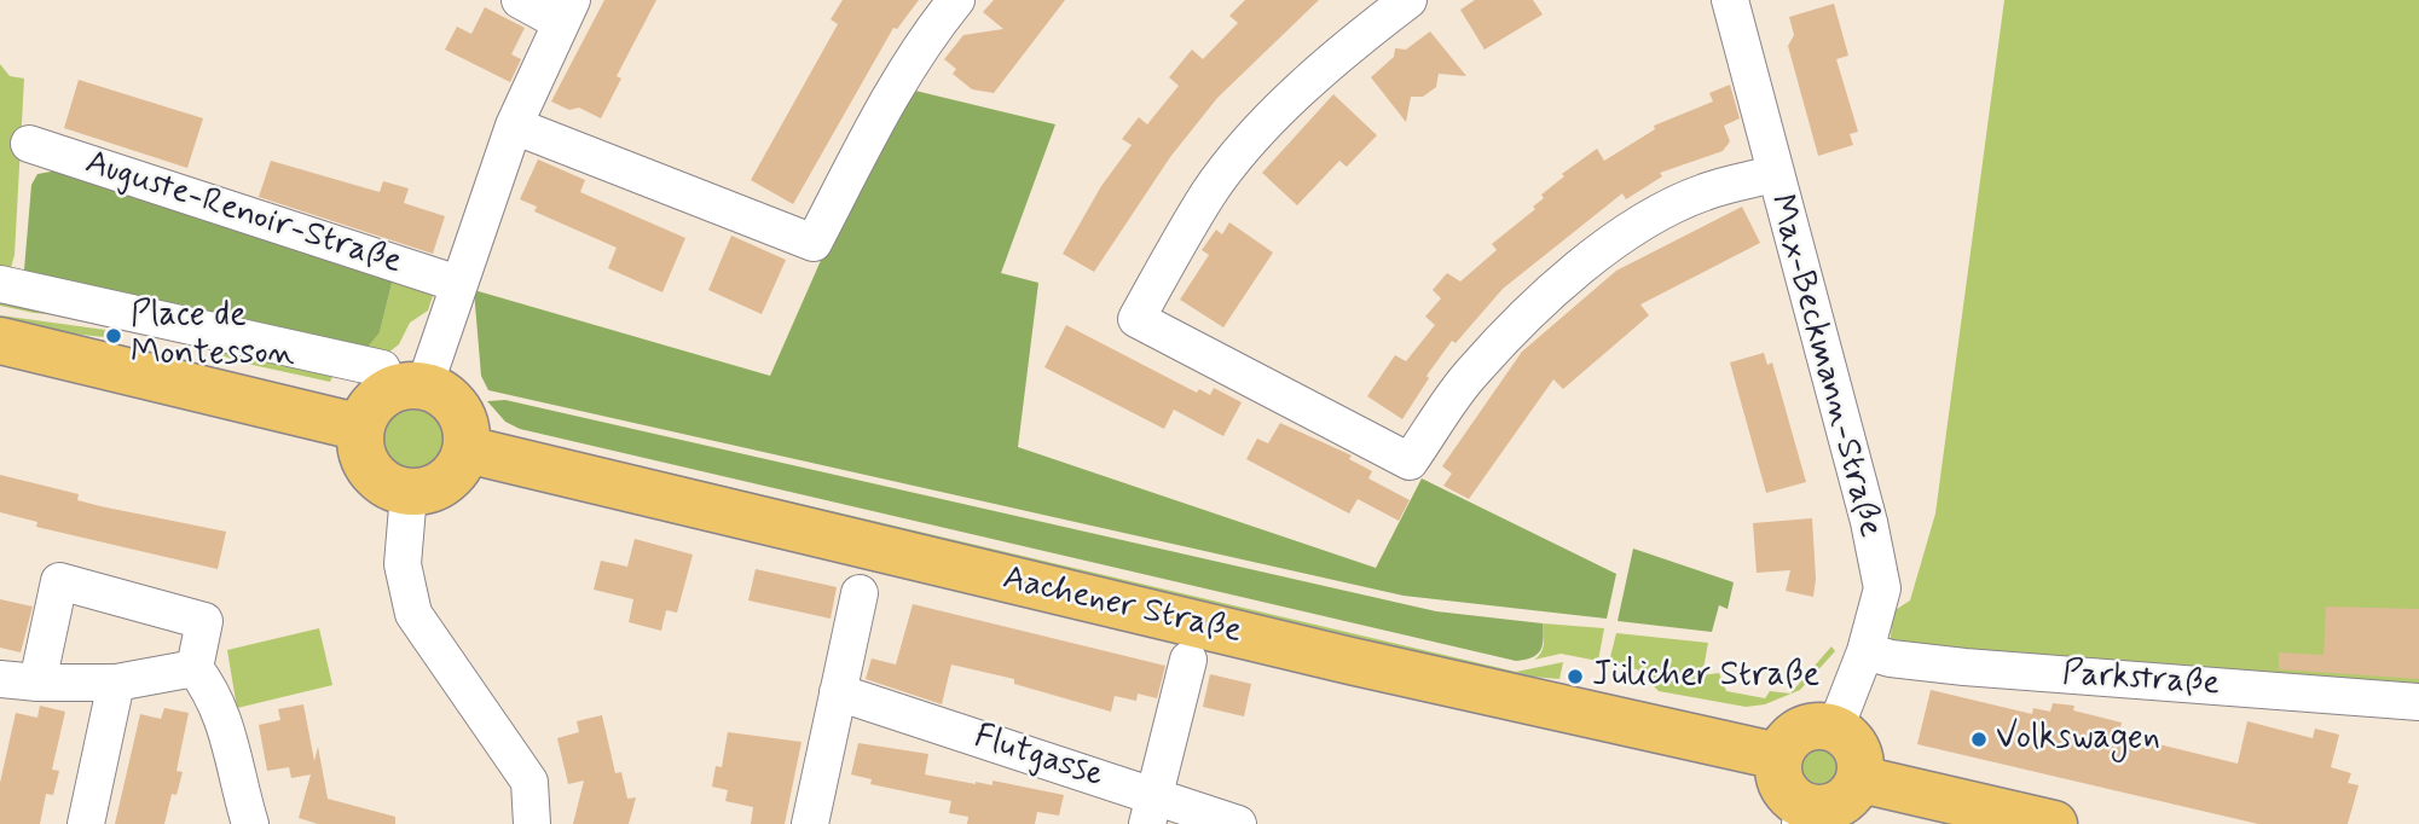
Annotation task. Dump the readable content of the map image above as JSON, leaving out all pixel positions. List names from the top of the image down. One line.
{"streets":{"main road":["Aachener Straße"],"street":["Auguste-Renoir-Straße","Max-Beckmann-Straße","Parkstraße","Flutgasse"]},"crossings":[["Max-Beckmann-Straße","Aachener Straße"],["Max-Beckmann-Straße","Parkstraße"]],"places":["Place de Montesson","Jülicher Straße","Volkswagen"]}
